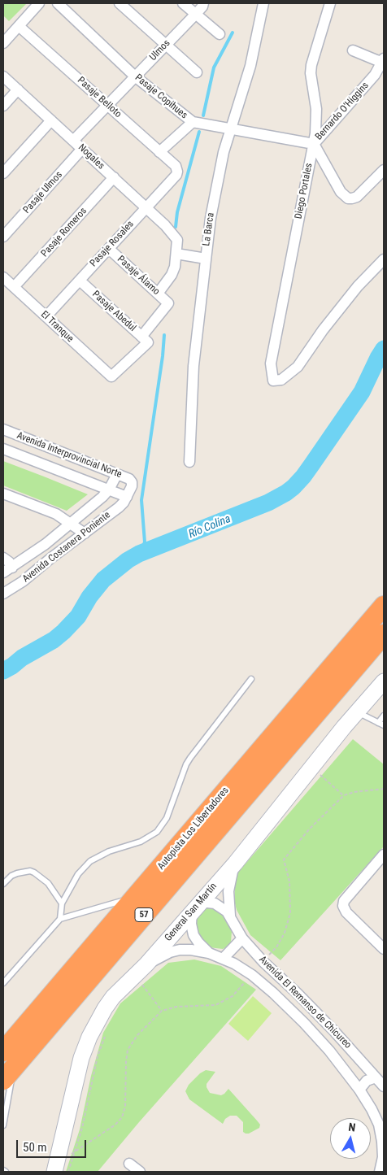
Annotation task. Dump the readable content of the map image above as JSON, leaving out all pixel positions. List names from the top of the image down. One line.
{"streets":{"highway":["Autopista Los Libertadores","57"],"street":["Ulmos","Pasaje Copihues","Pasaje Belloto","Bernardo O'Higgins","Nogales","Diego Portales","Pasaje Ulmos","La Barca","Pasaje Romeros","Pasaje Rosales","Pasaje Álamo","Pasaje Abedul","El Tranque","Avenida Interprovincial Norte","Avenida Costanera Poniente","General San Martín","Avenida El Remanso de Chicureo"]},"crossings":[["Ulmos","Pasaje Copihues"],["Ulmos","Pasaje Belloto"],["Ulmos","Nogales"],["Pasaje Copihues","Bernardo O'Higgins"],["Pasaje Copihues","Diego Portales"],["Pasaje Copihues","La Barca"],["Pasaje Belloto","Pasaje Rosales"],["Bernardo O'Higgins","Diego Portales"],["Nogales","Pasaje Ulmos"],["Nogales","Pasaje Romeros"],["Nogales","Pasaje Rosales"],["Pasaje Romeros","El Tranque"],["Pasaje Rosales","Pasaje Álamo"],["Pasaje Rosales","Pasaje Abedul"],["Pasaje Rosales","El Tranque"],["Pasaje Álamo","Pasaje Abedul"],["Pasaje Álamo","El Tranque"],["Pasaje Abedul","El Tranque"],["Avenida Interprovincial Norte","Avenida Costanera Poniente"],["General San Martín","Avenida El Remanso de Chicureo"]],"water":["Río Colina"],"scale_bar":"50 m","north":"top"}
